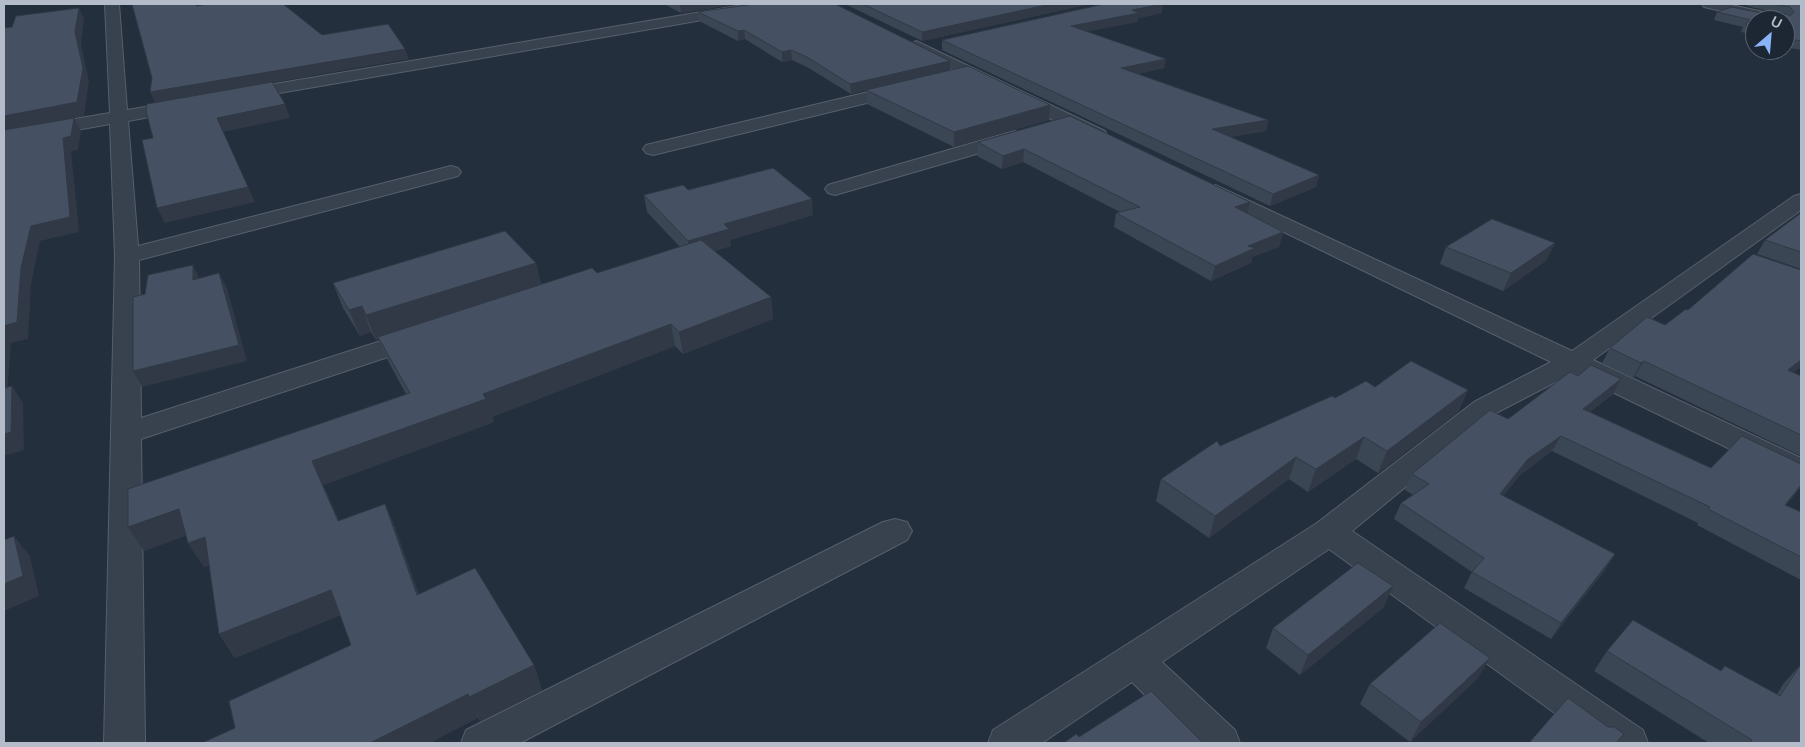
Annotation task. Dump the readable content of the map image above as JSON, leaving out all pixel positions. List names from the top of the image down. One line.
{"north":"top right"}
